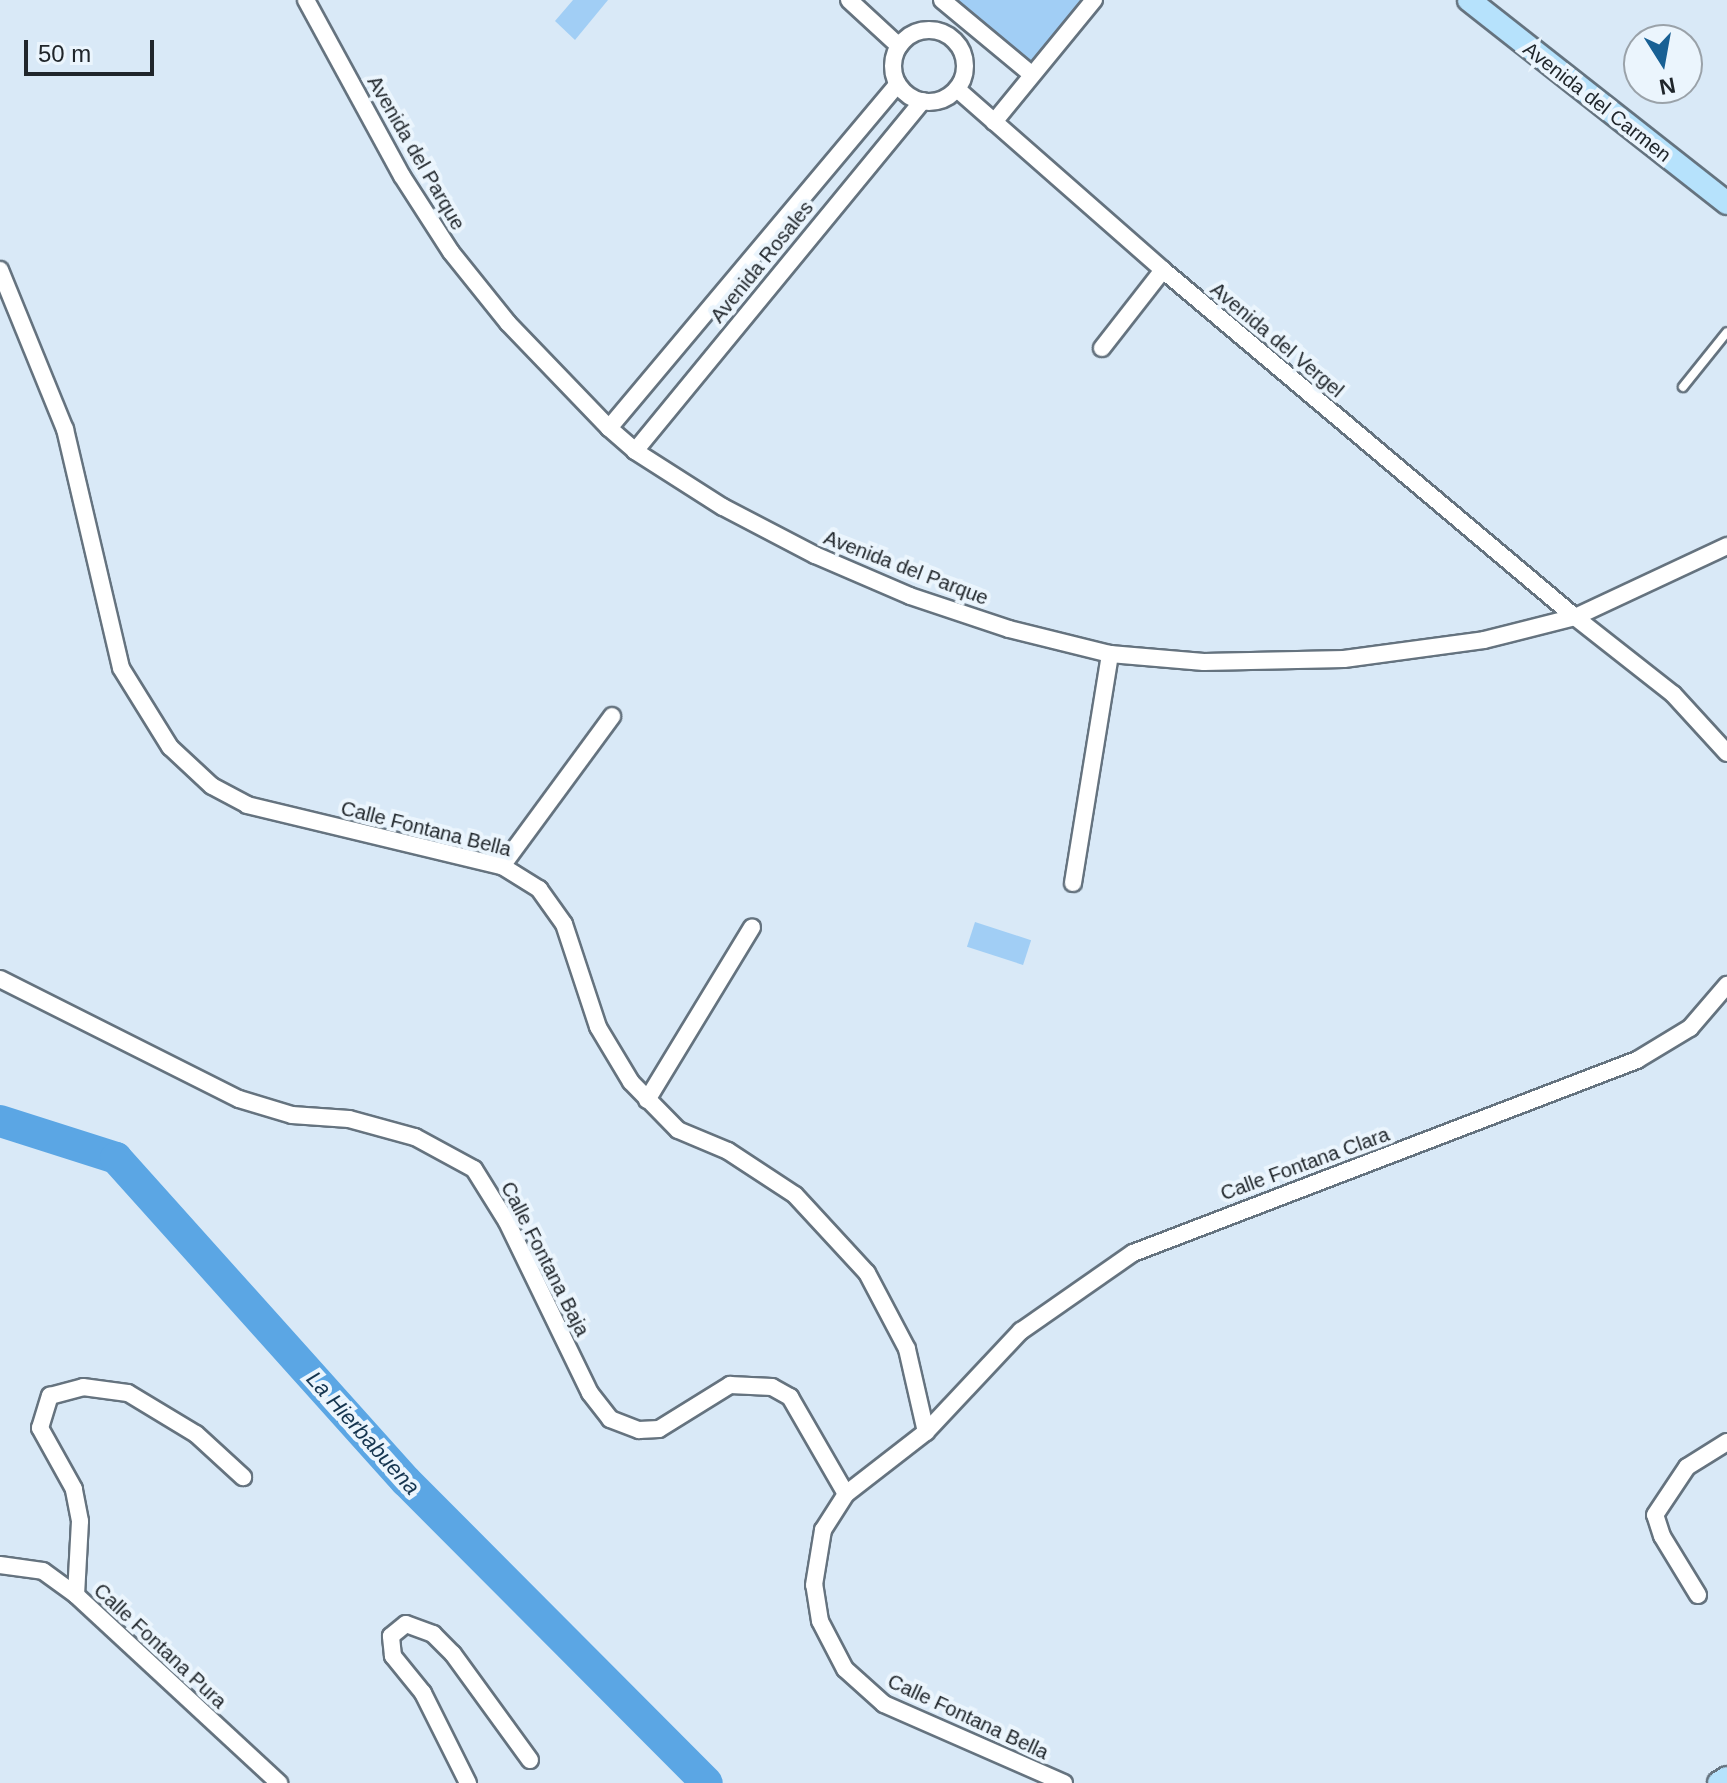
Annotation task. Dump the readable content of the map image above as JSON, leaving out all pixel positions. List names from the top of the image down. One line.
{"streets":{"street":["Avenida del Carmen","Avenida del Parque","Avenida Rosales","Avenida del Vergel","Calle Fontana Bella","Calle Fontana Clara","Calle Fontana Baja","Calle Fontana Pura"]},"crossings":[["Avenida del Parque","Avenida Rosales"],["Avenida del Parque","Avenida del Vergel"],["Avenida Rosales","Avenida del Vergel"],["Calle Fontana Bella","Calle Fontana Clara"],["Calle Fontana Bella","Calle Fontana Baja"]],"water":["La Hierbabuena"],"scale_bar":"50 m","north":"bottom"}
